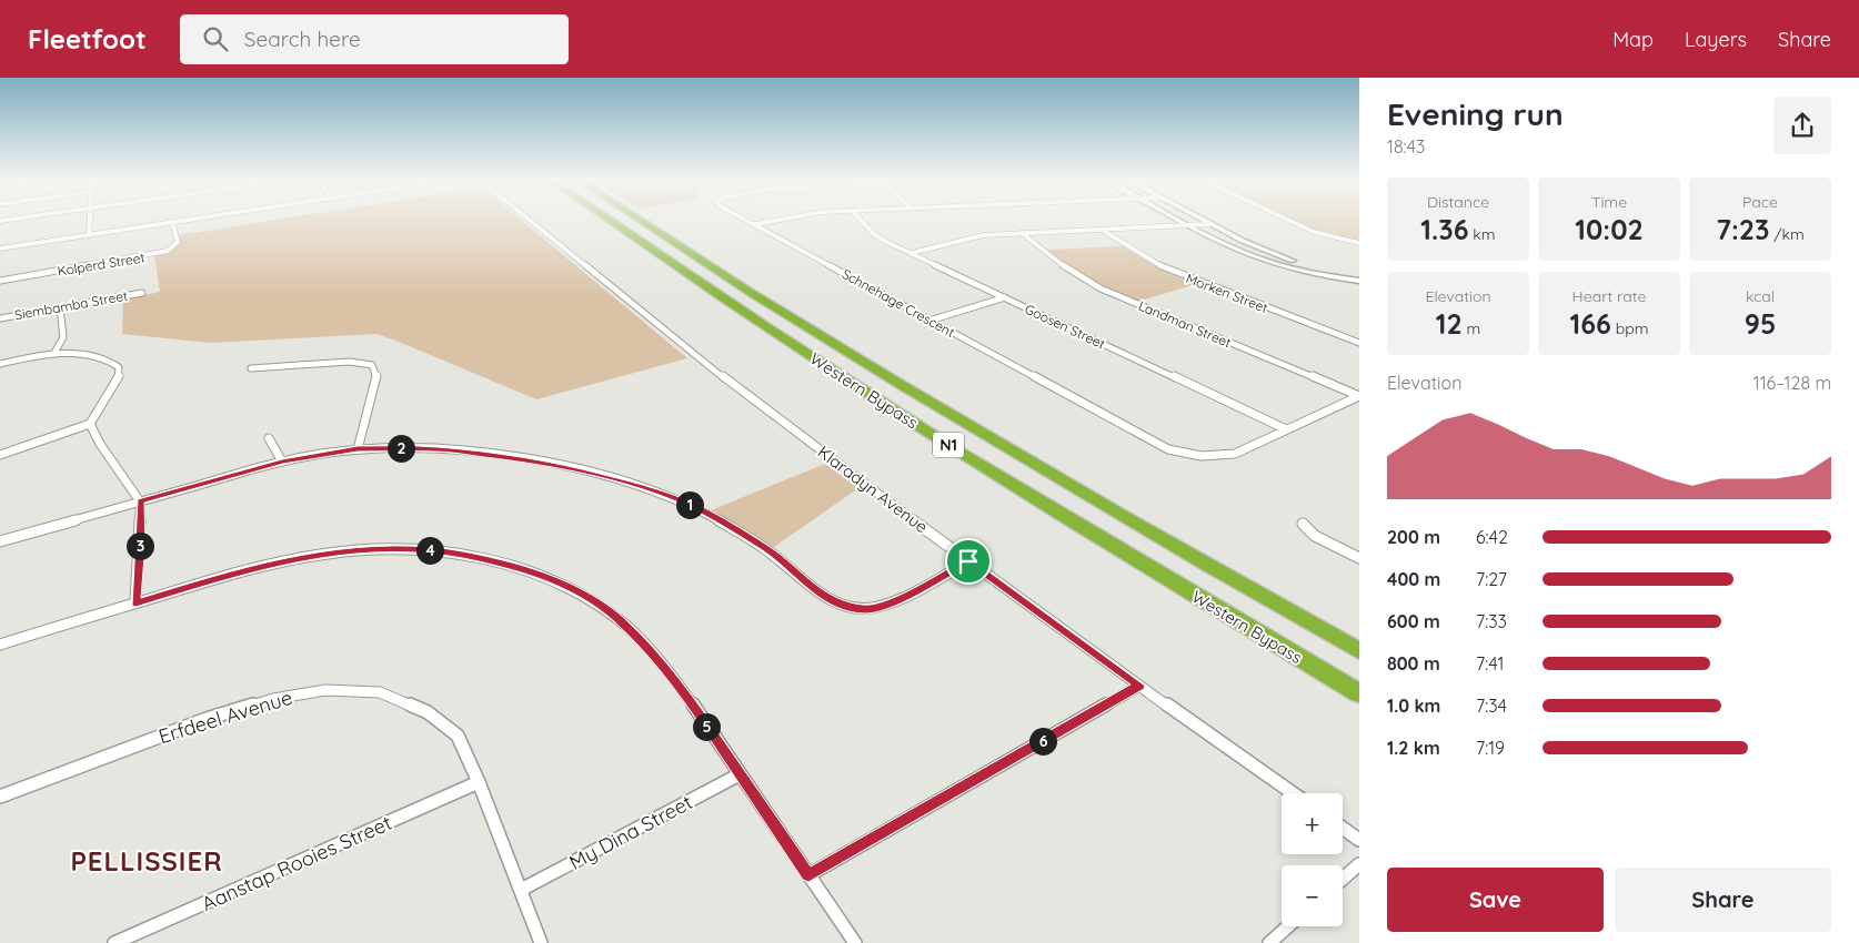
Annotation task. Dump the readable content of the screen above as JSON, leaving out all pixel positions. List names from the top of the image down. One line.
{"streets":{"highway":["Western Bypass","N1"],"street":["Kolperd Street","Morken Street","Schnehage Crescent","Siembamba Street","Landman Street","Goosen Street","Klaradyn Avenue","Erfdeel Avenue","My Dina Street","Aanstap Rooies Street"]},"crossings":[["Schnehage Crescent","Landman Street"],["Schnehage Crescent","Goosen Street"],["Erfdeel Avenue","My Dina Street"],["Erfdeel Avenue","Aanstap Rooies Street"]],"districts":["PELLISSIER"],"page":{"header":"Fleetfoot","search":"Search here","nav":["Map","Layers","Share"],"heading":["Evening run","18:43"],"stats":[["Distance","1.36 km"],["Time","10:02"],["Pace","7:23 /km"],["Elevation","12 m"],["Heart rate","166 bpm"],["kcal","95"]],"chart":["Elevation","116–128 m"],"pins":["2","1","3","4","5","6"],"list":[{"name":"200 m","note":"6:42"},{"name":"400 m","note":"7:27"},{"name":"600 m","note":"7:33"},{"name":"800 m","note":"7:41"},{"name":"1.0 km","note":"7:34"},{"name":"1.2 km","note":"7:19"}],"map_buttons":["+","−"],"buttons":["Save","Share"]}}
